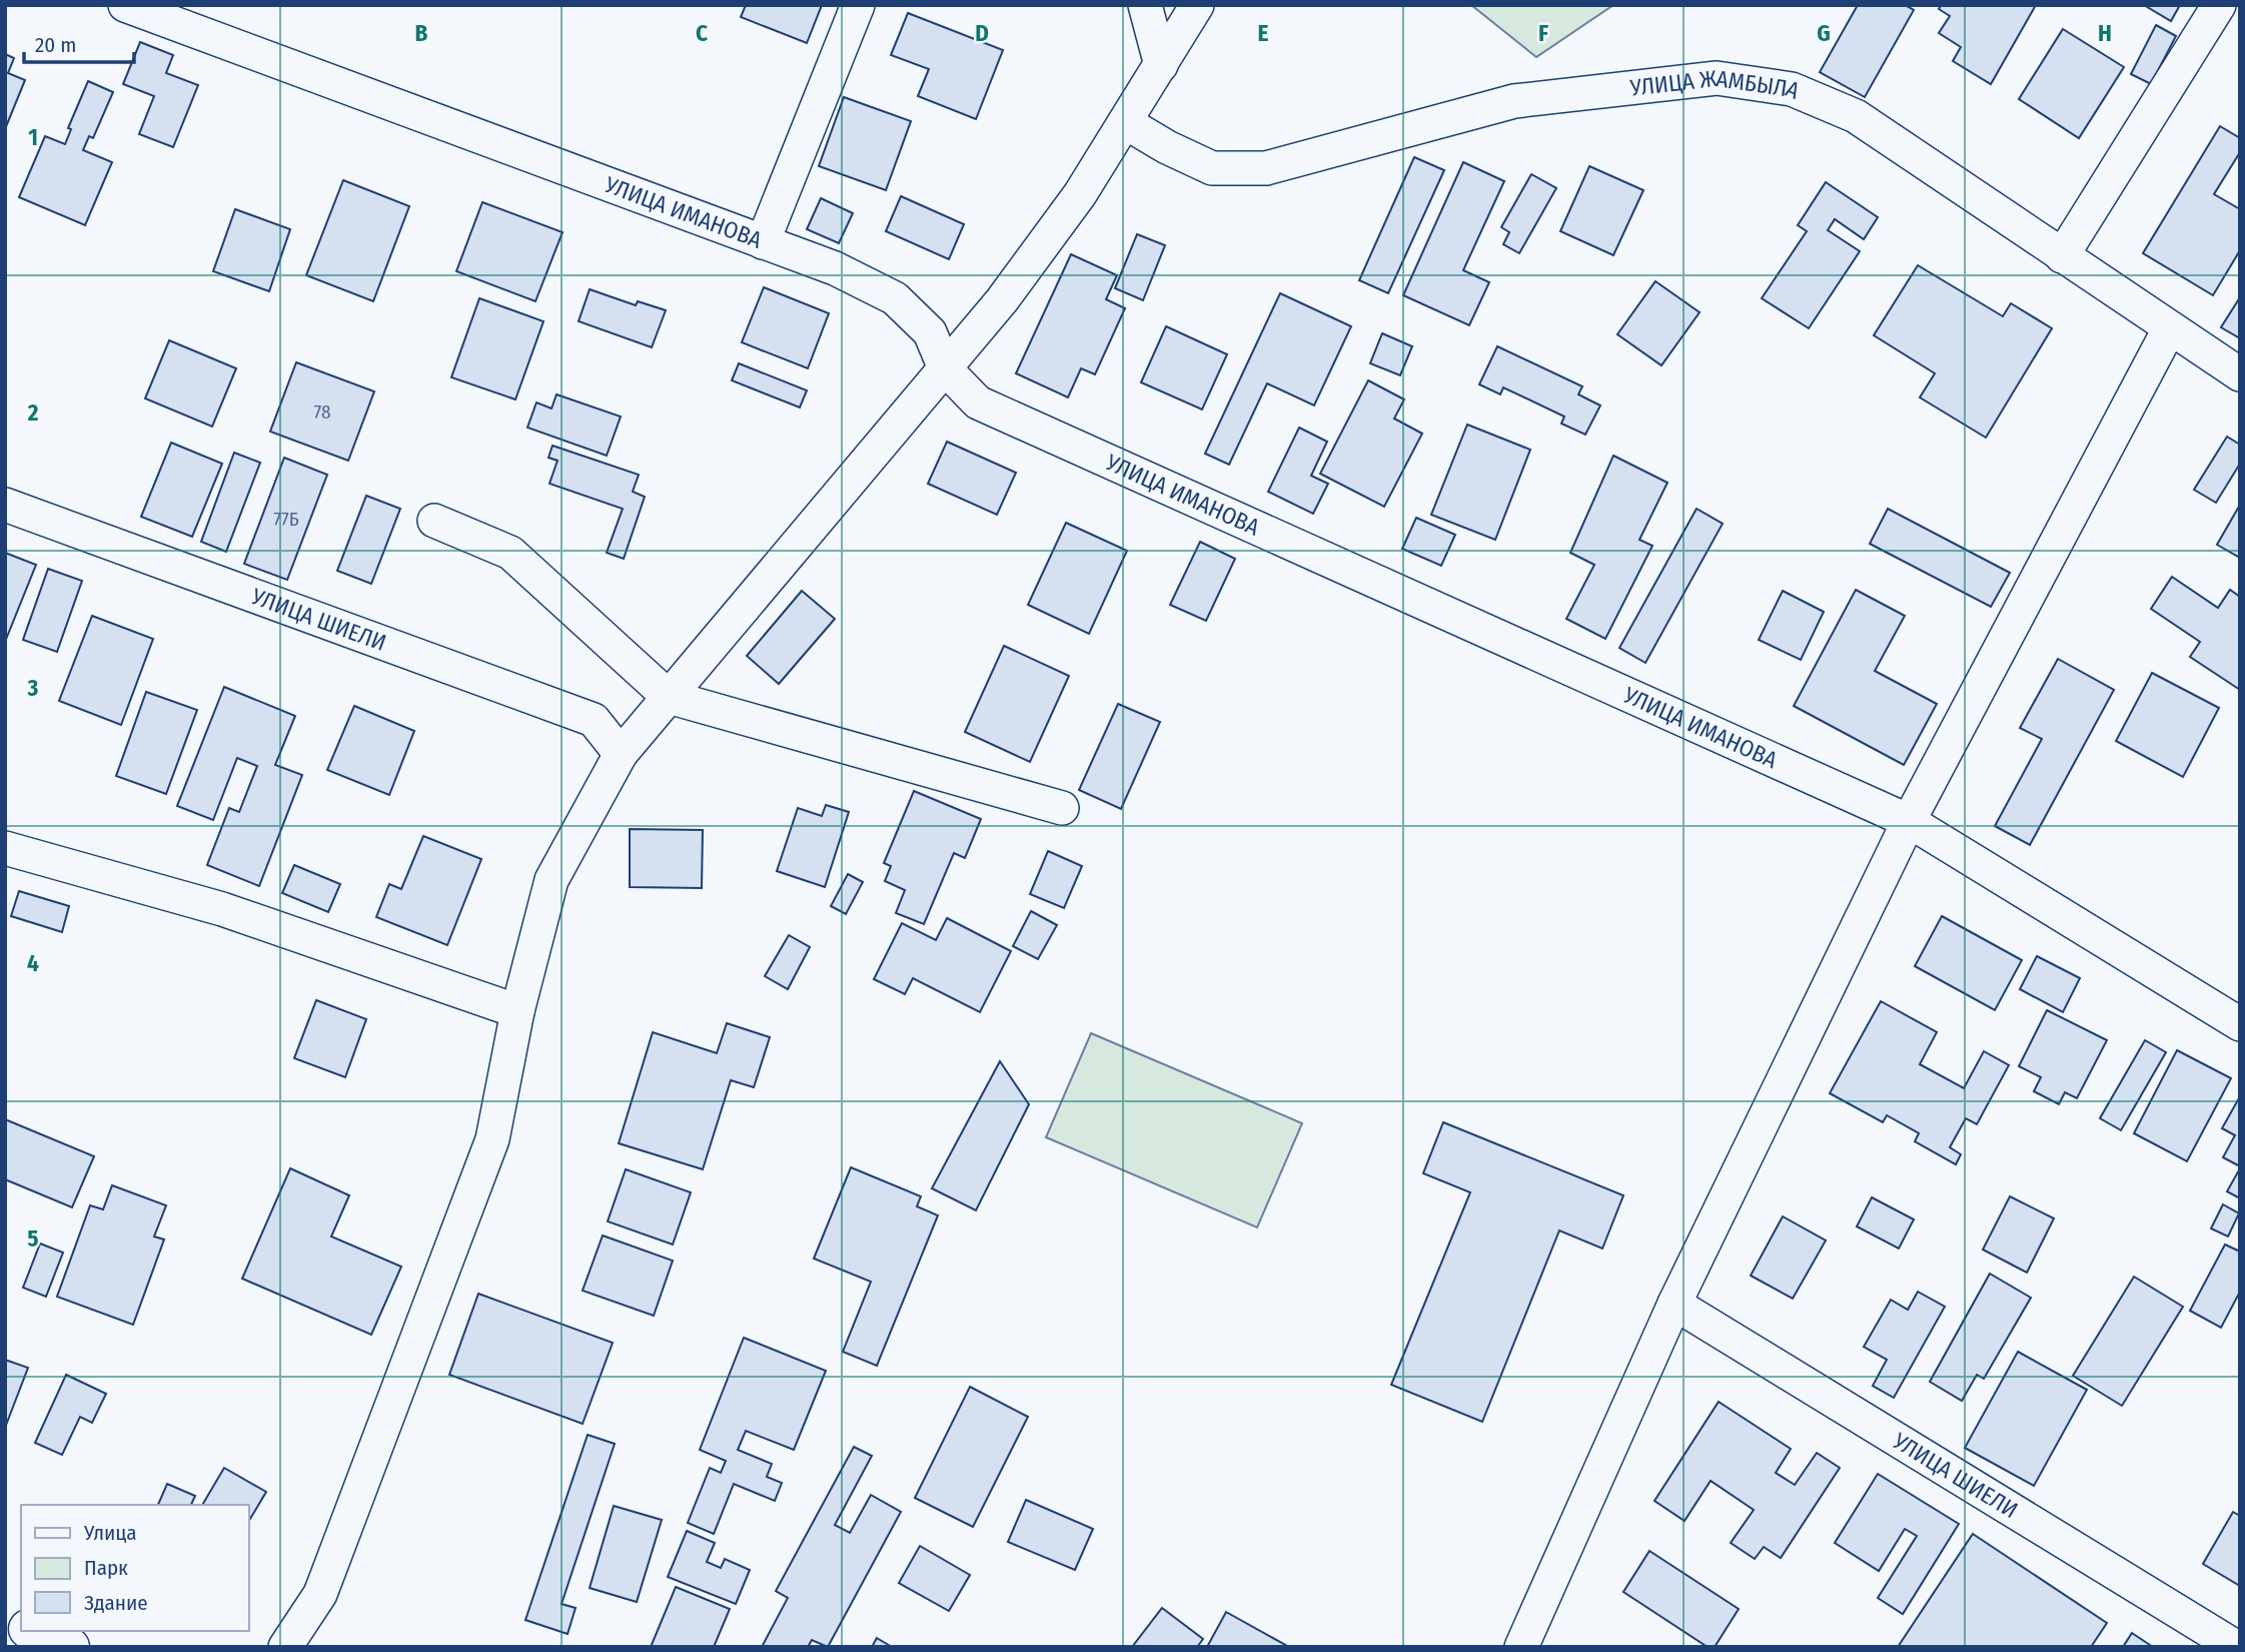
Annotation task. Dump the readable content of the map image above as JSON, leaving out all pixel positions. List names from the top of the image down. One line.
{"streets":{"street":["УЛИЦА ЖАМБЫЛА","УЛИЦА ИМАНОВА","УЛИЦА ШИЕЛИ"]},"house_numbers":["78","77Б"],"legend":["Улица","Парк","Здание"],"scale_bar":"20 m","grid":{"columns":["B","C","D","E","F","G","H"],"rows":["1","2","3","4","5"]}}
